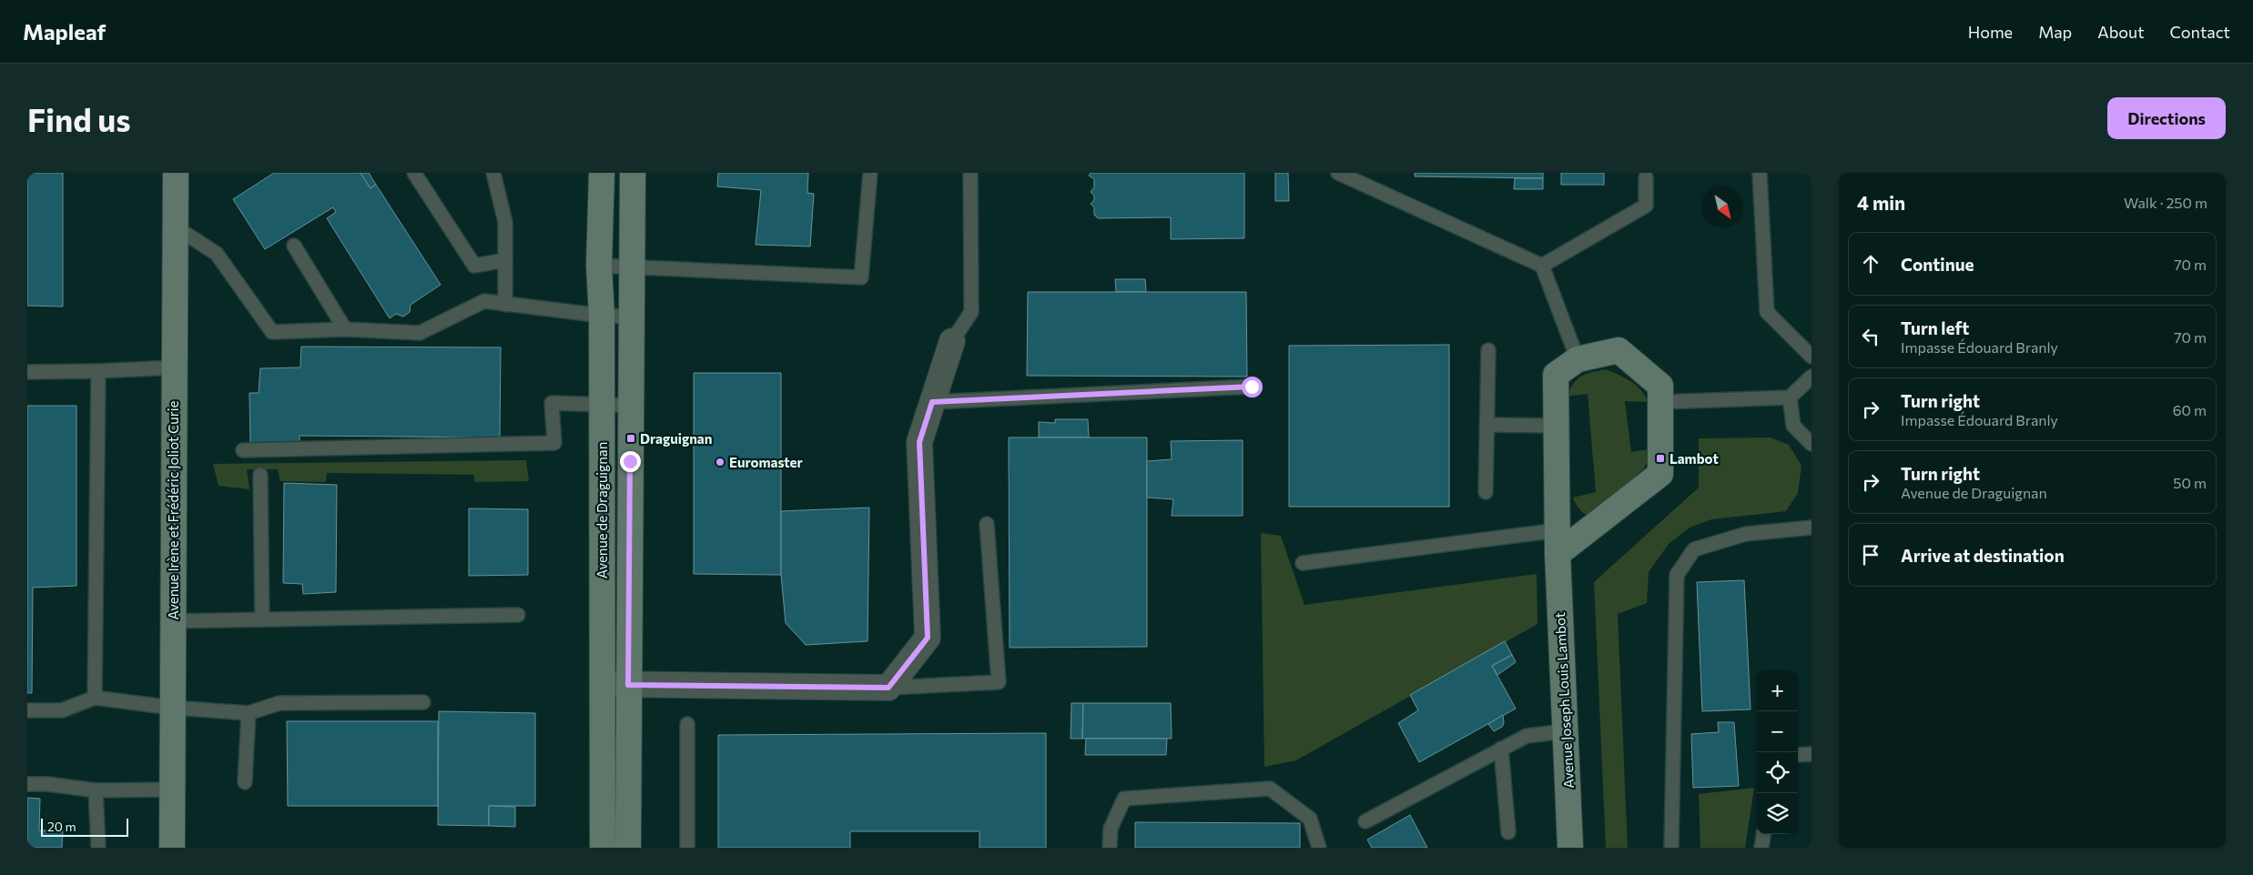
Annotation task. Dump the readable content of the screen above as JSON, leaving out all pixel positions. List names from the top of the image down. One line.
{"streets":{"street":["Avenue Irène et Frédéric Joliot Curie","Avenue de Draguignan","Avenue Joseph Louis Lambot"]},"places":{"transit":["Draguignan","Lambot"],"other":["Euromaster"]},"scale_bar":"20 m","north":"bottom right","page":{"header":"Mapleaf","nav":["Home","Map","About","Contact"],"buttons":"Directions","title":"Find us","heading":["4 min","Walk · 250 m"],"list":[["Continue","70 m"],["Turn left","Impasse Édouard Branly","70 m"],["Turn right","Impasse Édouard Branly","60 m"],["Turn right","Avenue de Draguignan","50 m"],"Arrive at destination"],"map_buttons":["+","−"],"scale":"20 m"}}
